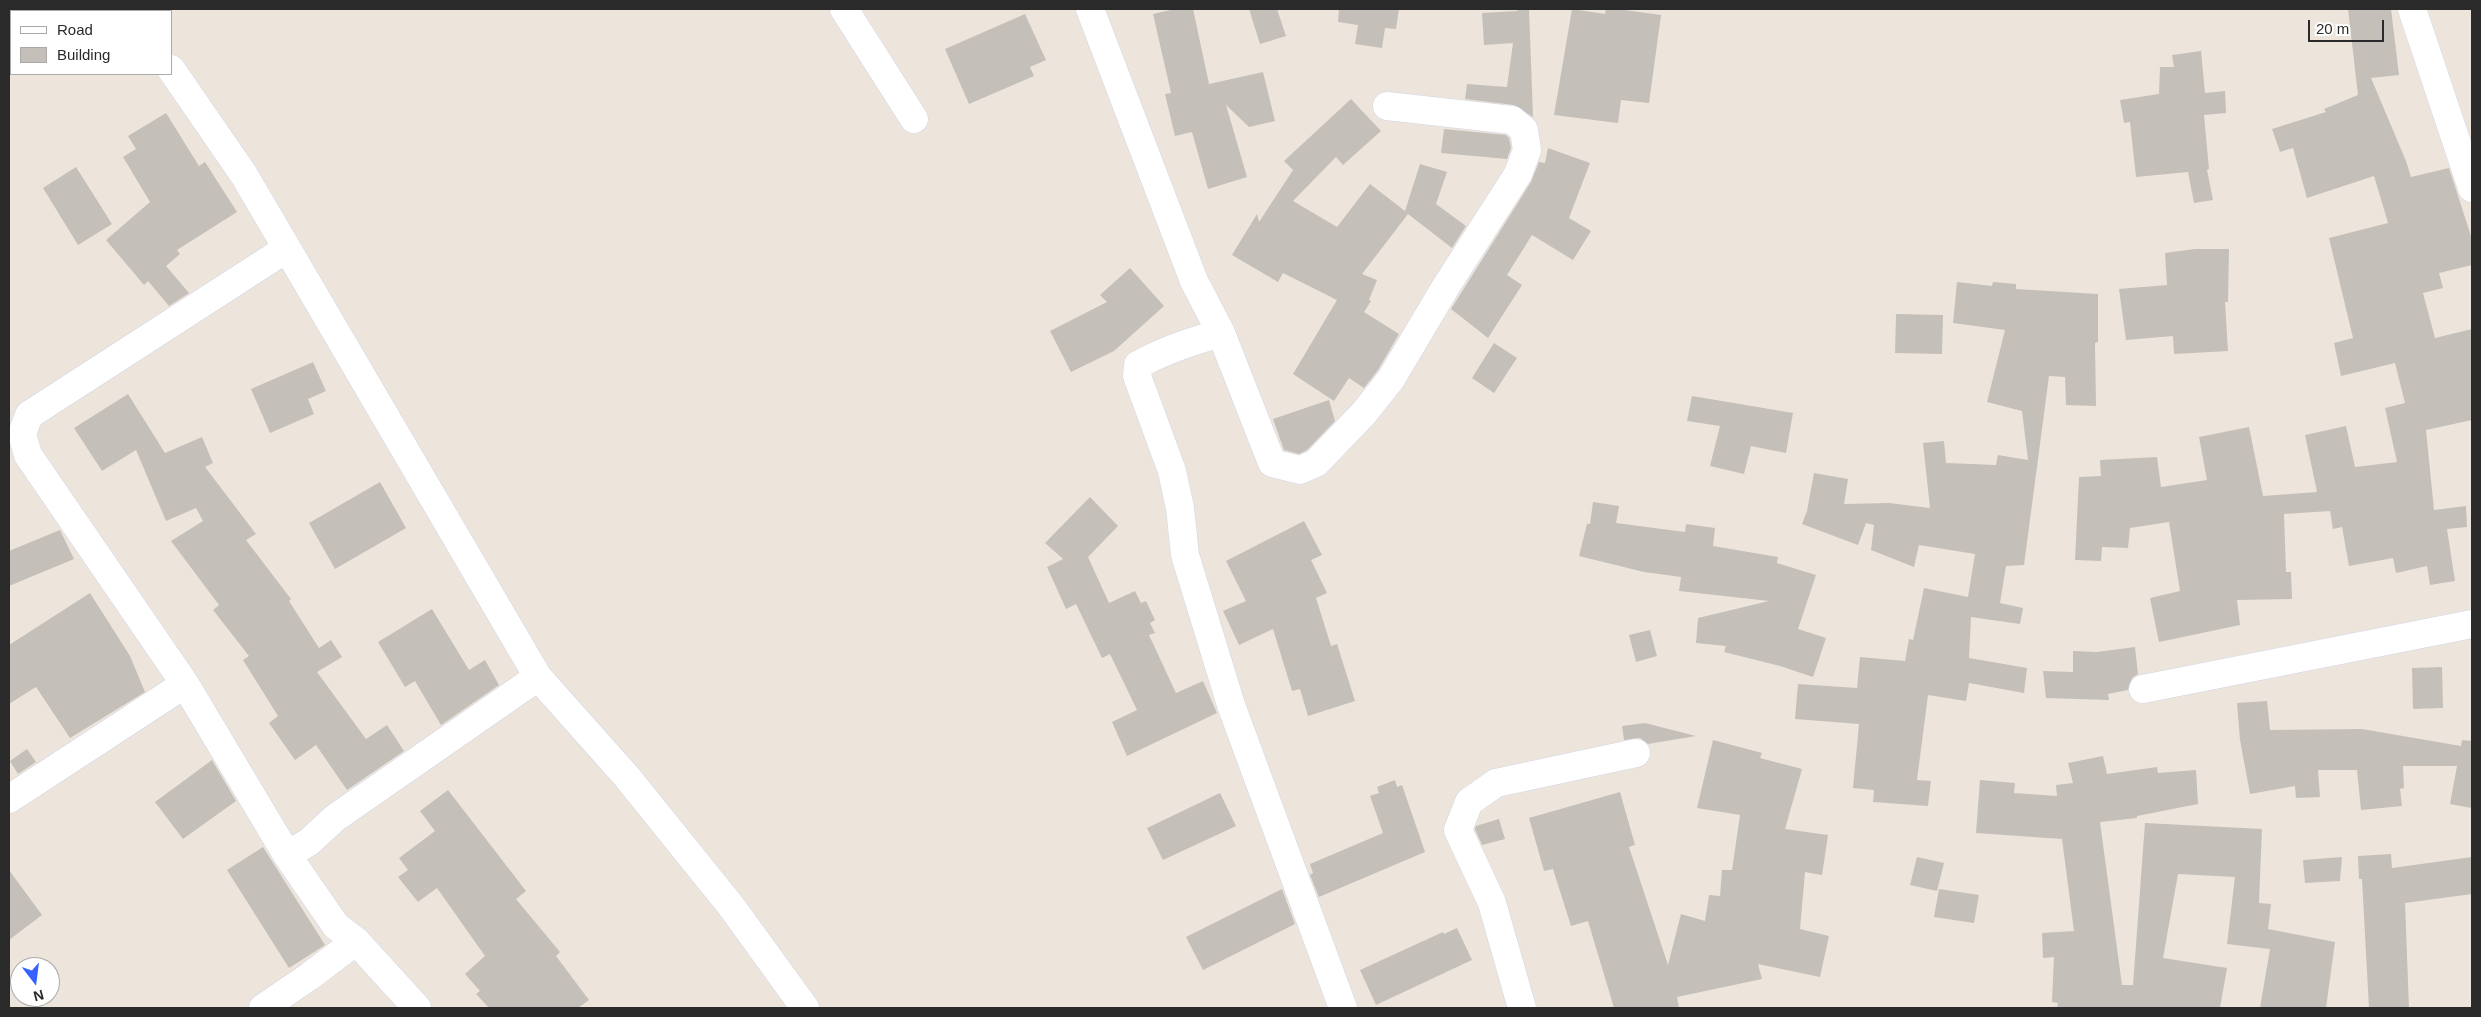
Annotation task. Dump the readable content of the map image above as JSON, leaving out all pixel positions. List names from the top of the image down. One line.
{"legend":["Road","Building"],"scale_bar":"20 m","north":"bottom"}
